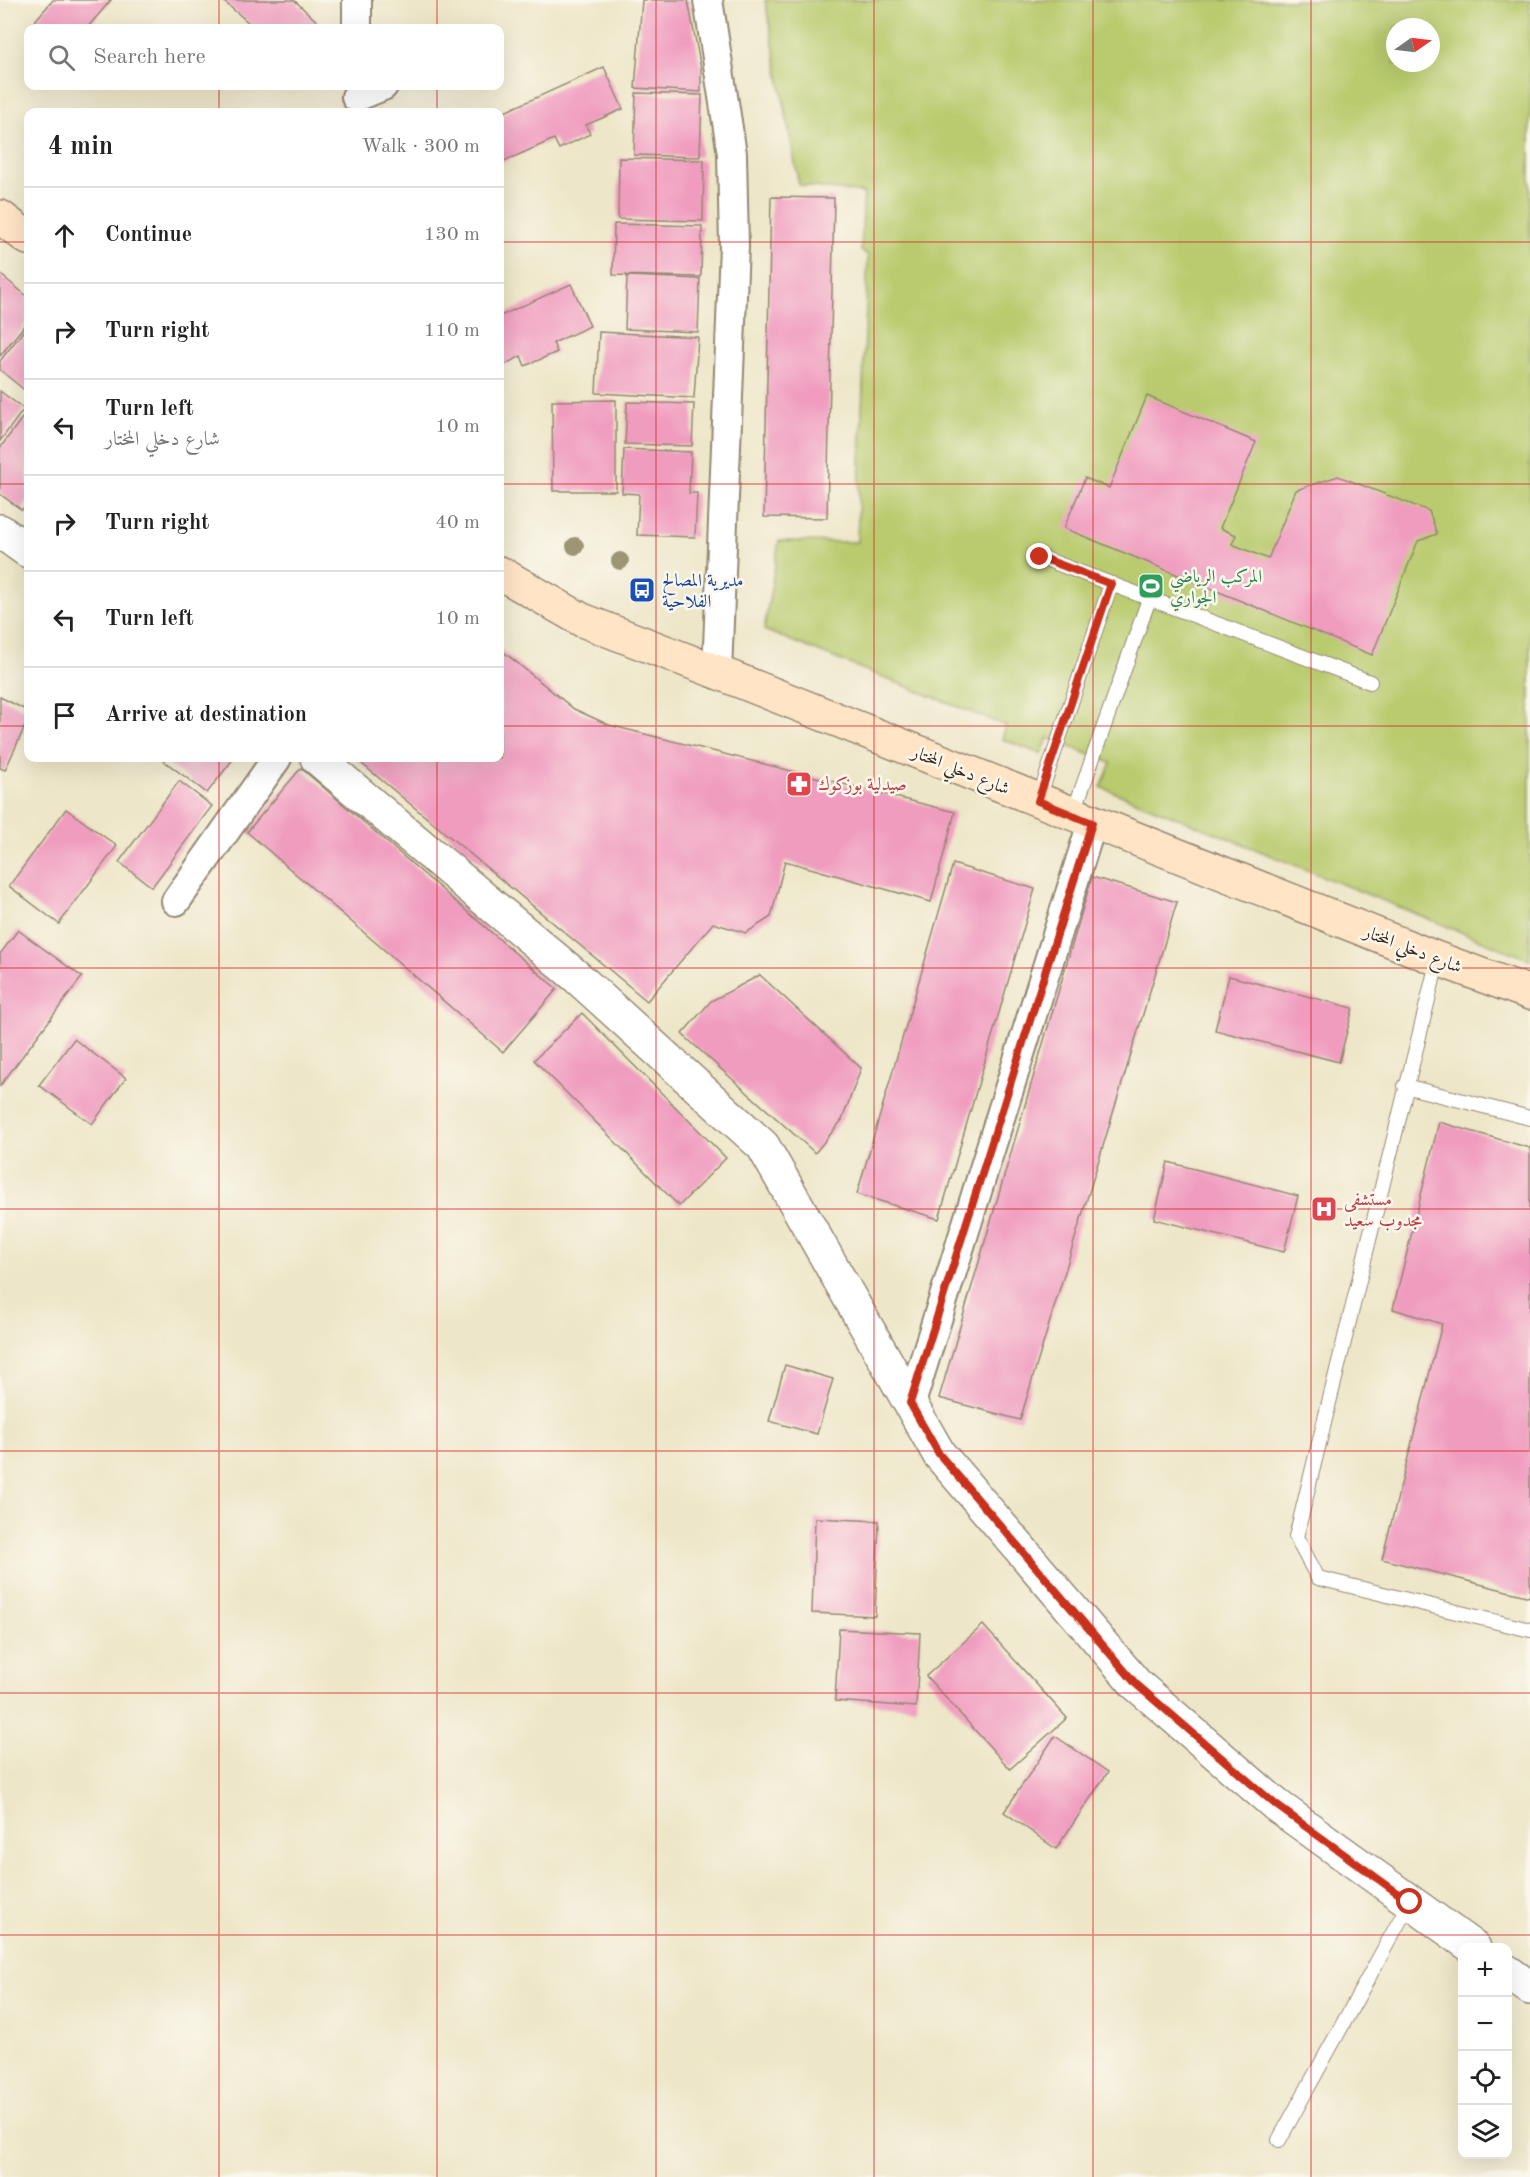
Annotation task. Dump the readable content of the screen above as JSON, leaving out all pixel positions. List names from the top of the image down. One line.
{"streets":{"main road":["شارع دخلي المختار"]},"places":{"sports":["المركب الرياضي الجواري"],"bus stop":["مديرية المصالح الفلاحية"],"pharmacy":["صيدلية بوزكوك"],"hospital":["مستشفى مجدوب سعيد"]},"north":"right","page":{"search":"Search here","heading":["4 min","Walk · 300 m"],"list":[["Continue","130 m"],["Turn right","110 m"],["Turn left","شارع دخلي المختار","10 m"],["Turn right","40 m"],["Turn left","10 m"],"Arrive at destination"],"map_buttons":["+","−"]}}
